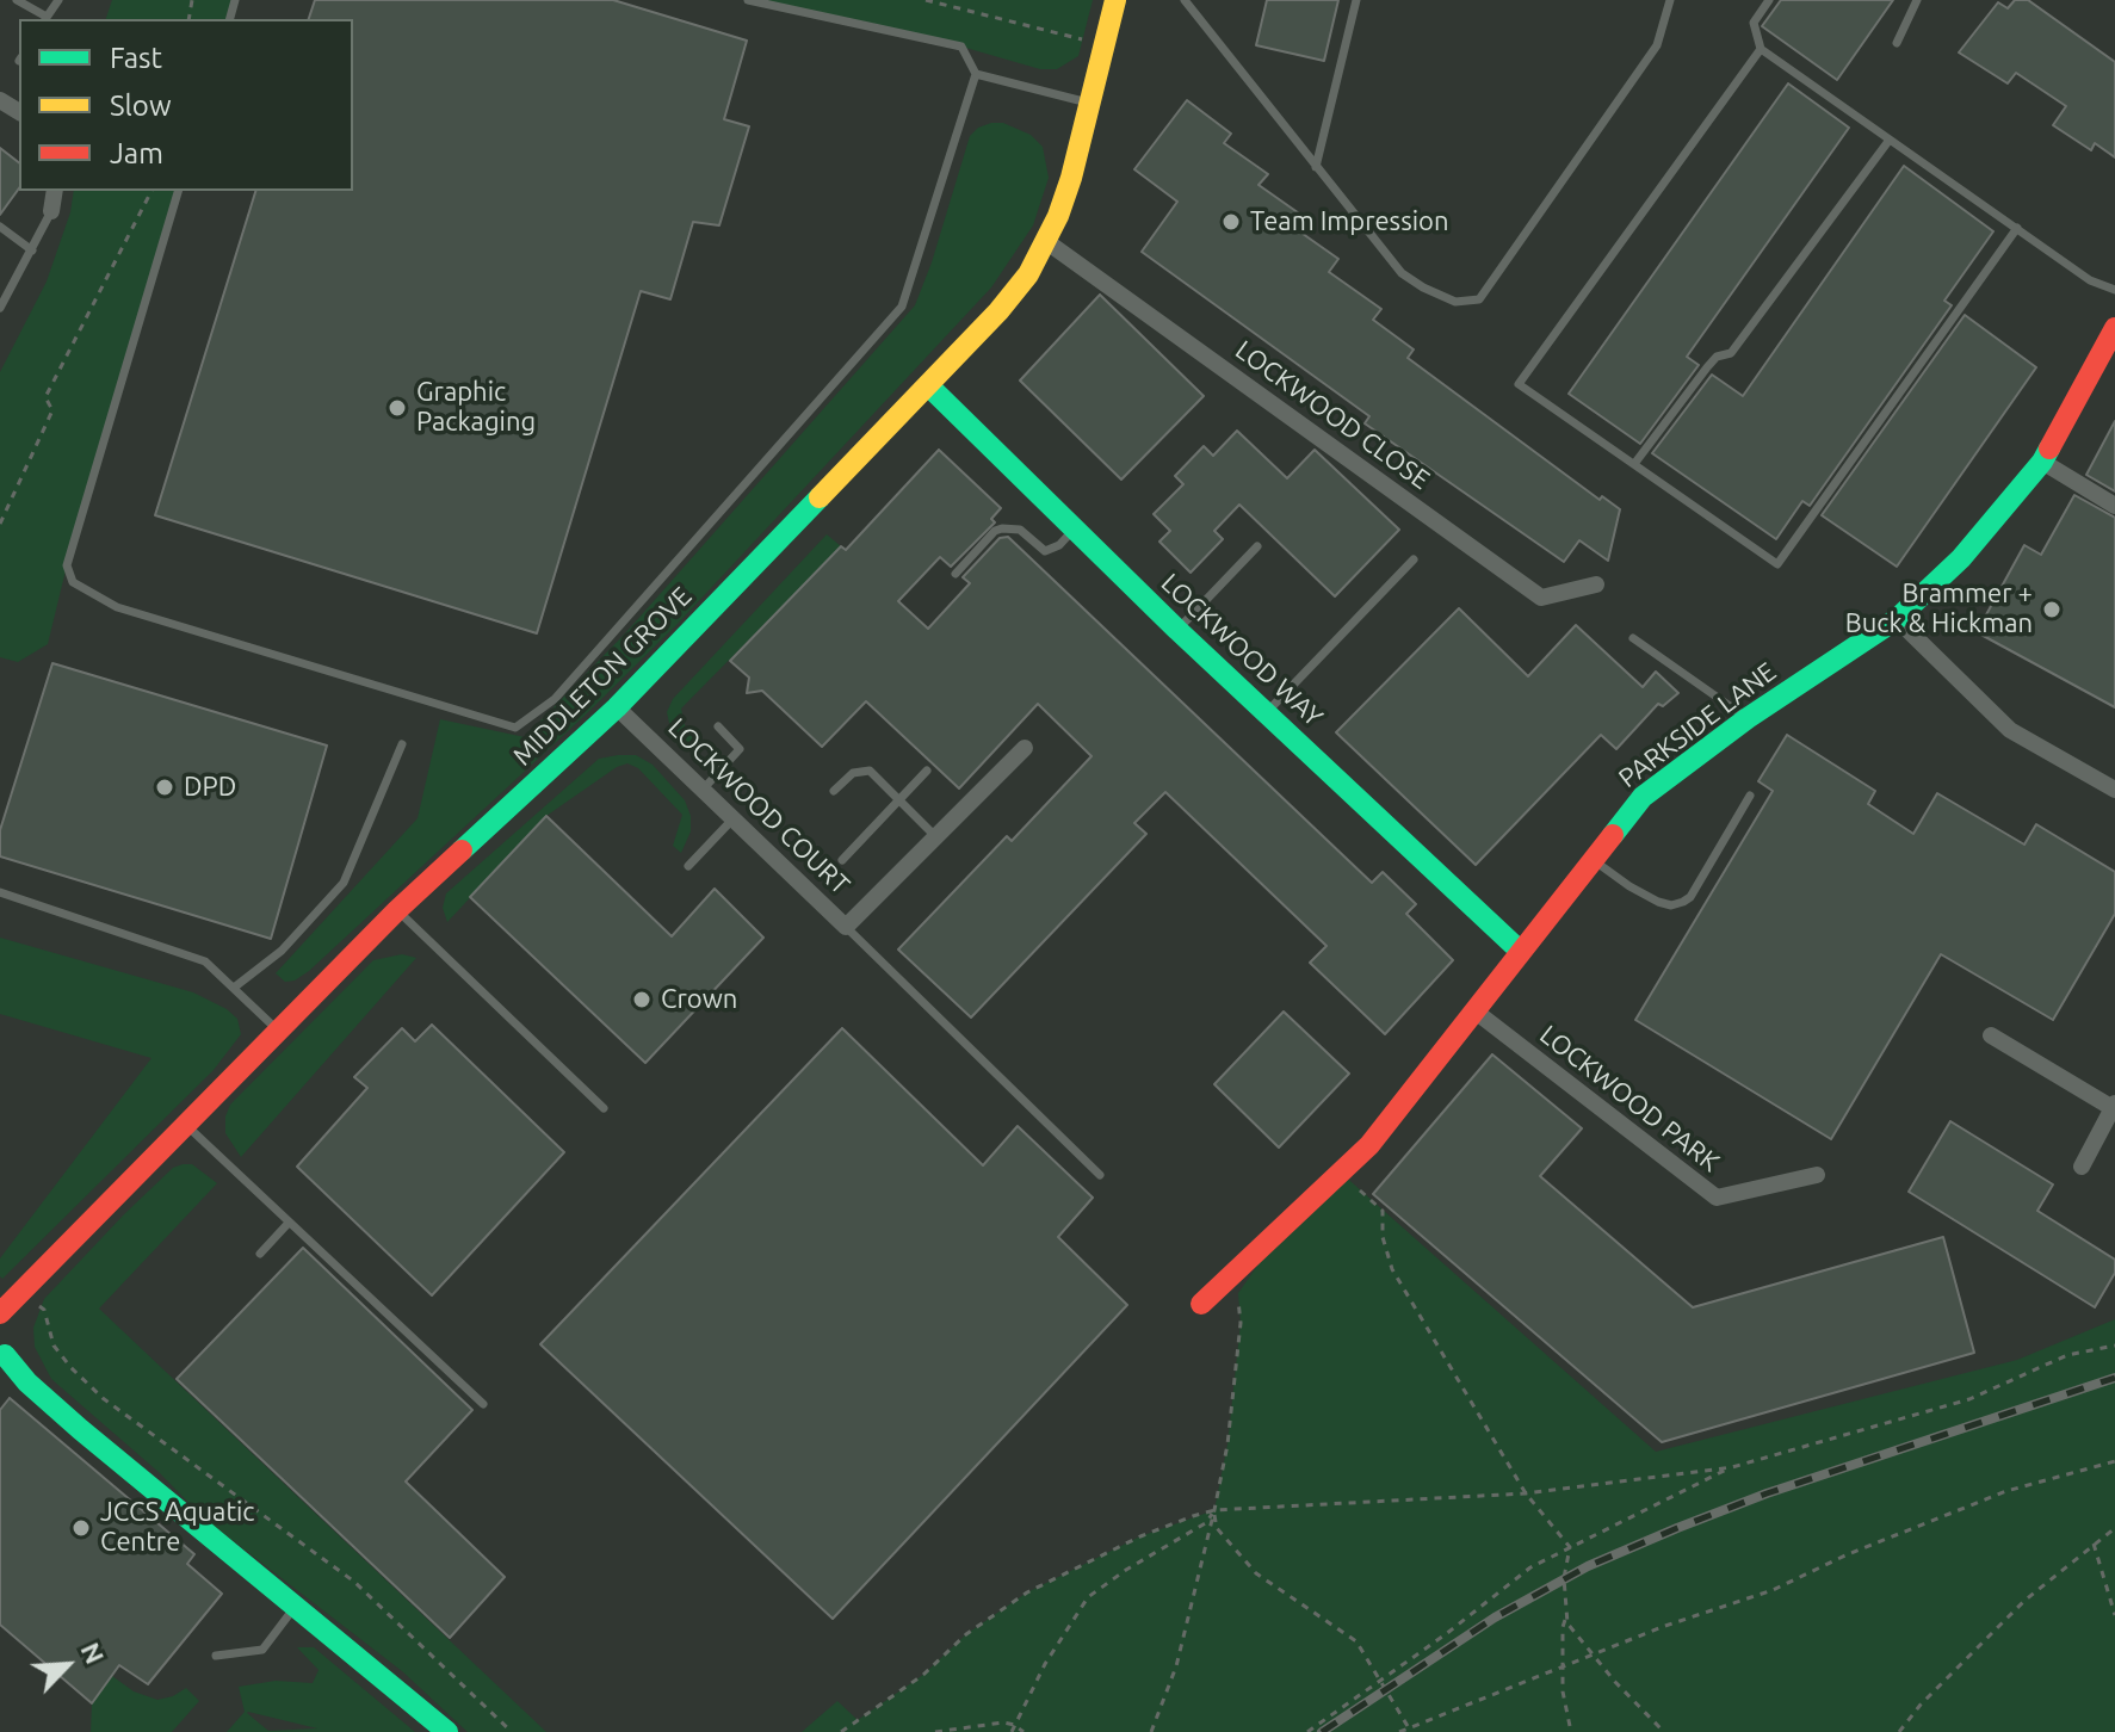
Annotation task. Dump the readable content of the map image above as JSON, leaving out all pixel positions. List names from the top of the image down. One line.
{"streets":{"street":["LOCKWOOD CLOSE","LOCKWOOD WAY","MIDDLETON GROVE","PARKSIDE LANE","LOCKWOOD COURT","LOCKWOOD PARK"]},"crossings":[["LOCKWOOD CLOSE","MIDDLETON GROVE"],["LOCKWOOD WAY","MIDDLETON GROVE"],["LOCKWOOD WAY","PARKSIDE LANE"],["MIDDLETON GROVE","LOCKWOOD COURT"],["PARKSIDE LANE","LOCKWOOD PARK"]],"places":["Team Impression","Graphic Packaging","Brammer + Buck & Hickman","DPD","Crown","JCCS Aquatic Centre"],"legend":["Fast","Slow","Jam"],"north":"top right"}
